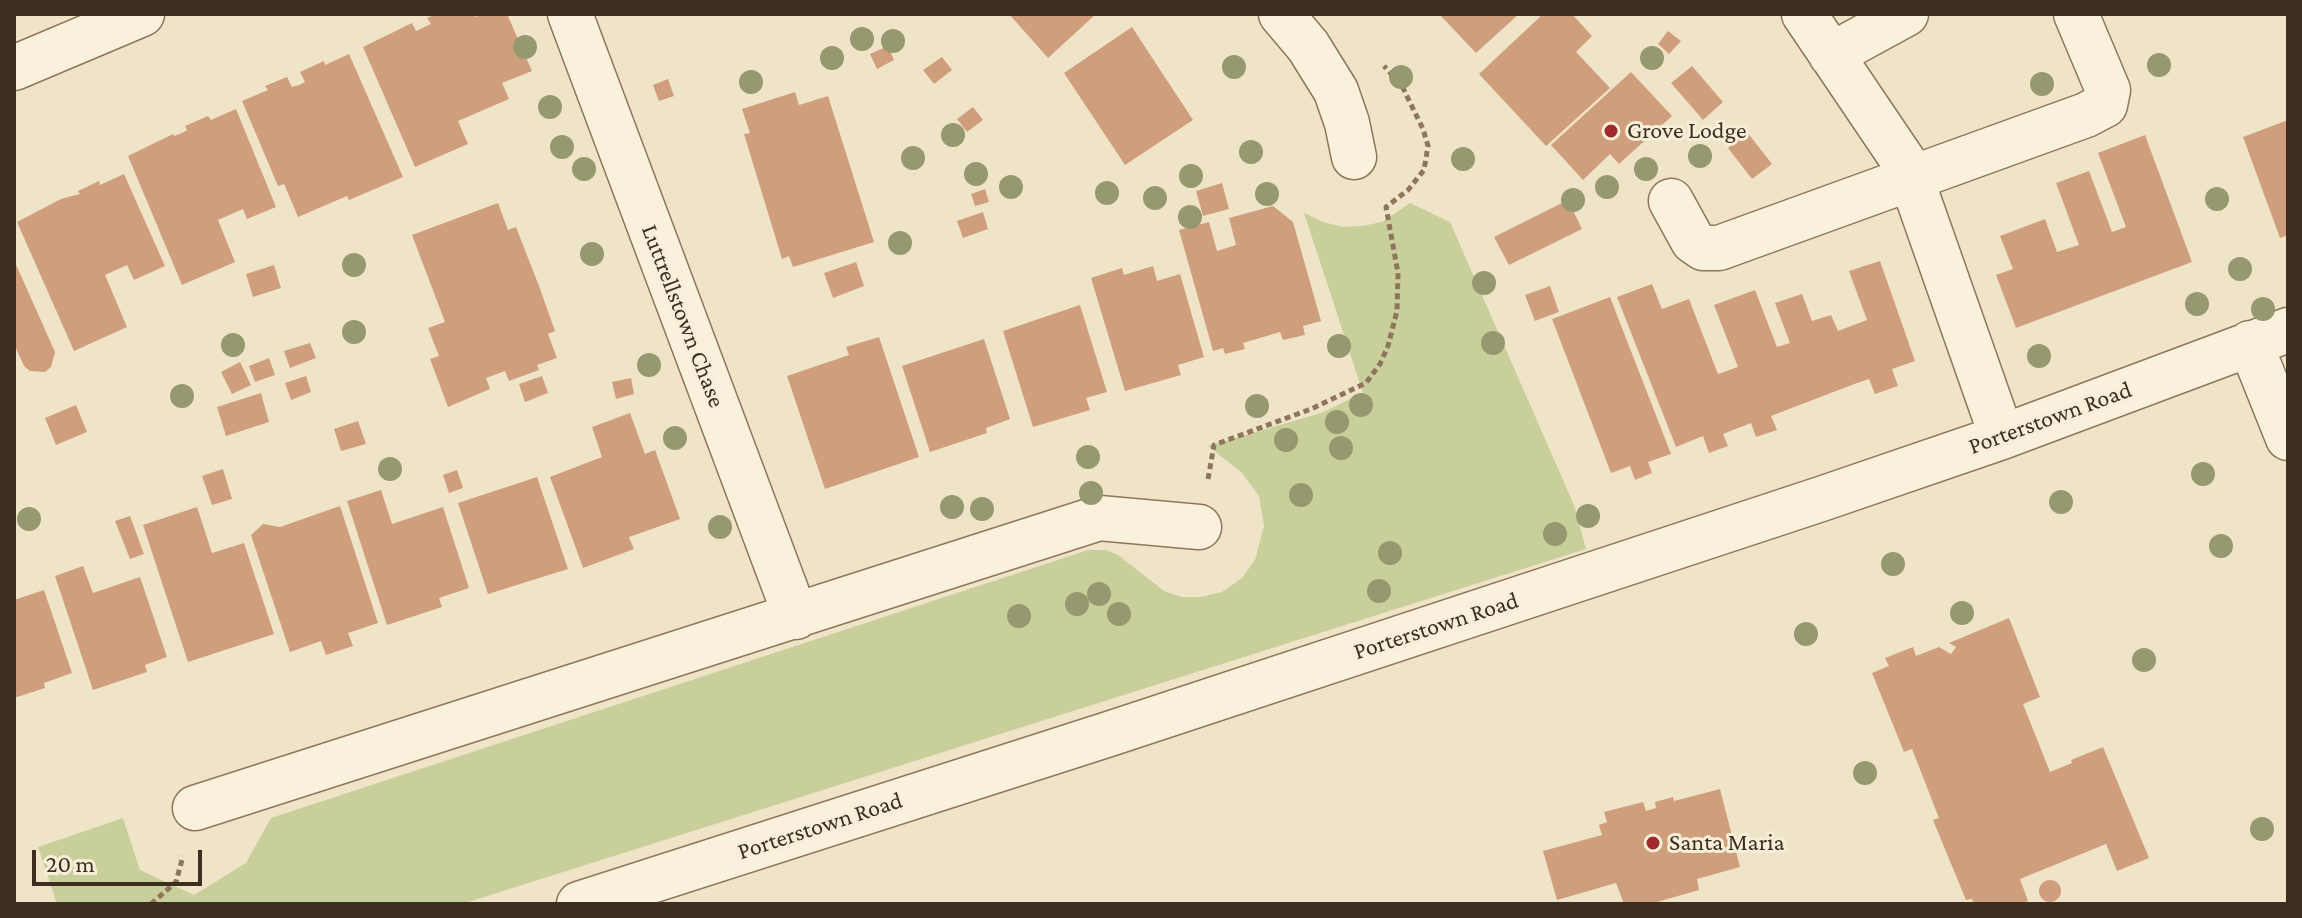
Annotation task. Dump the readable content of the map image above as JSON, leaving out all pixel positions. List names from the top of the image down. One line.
{"streets":{"street":["Luttrellstown Chase","Porterstown Road"]},"places":["Grove Lodge","Santa Maria"],"scale_bar":"20 m"}
